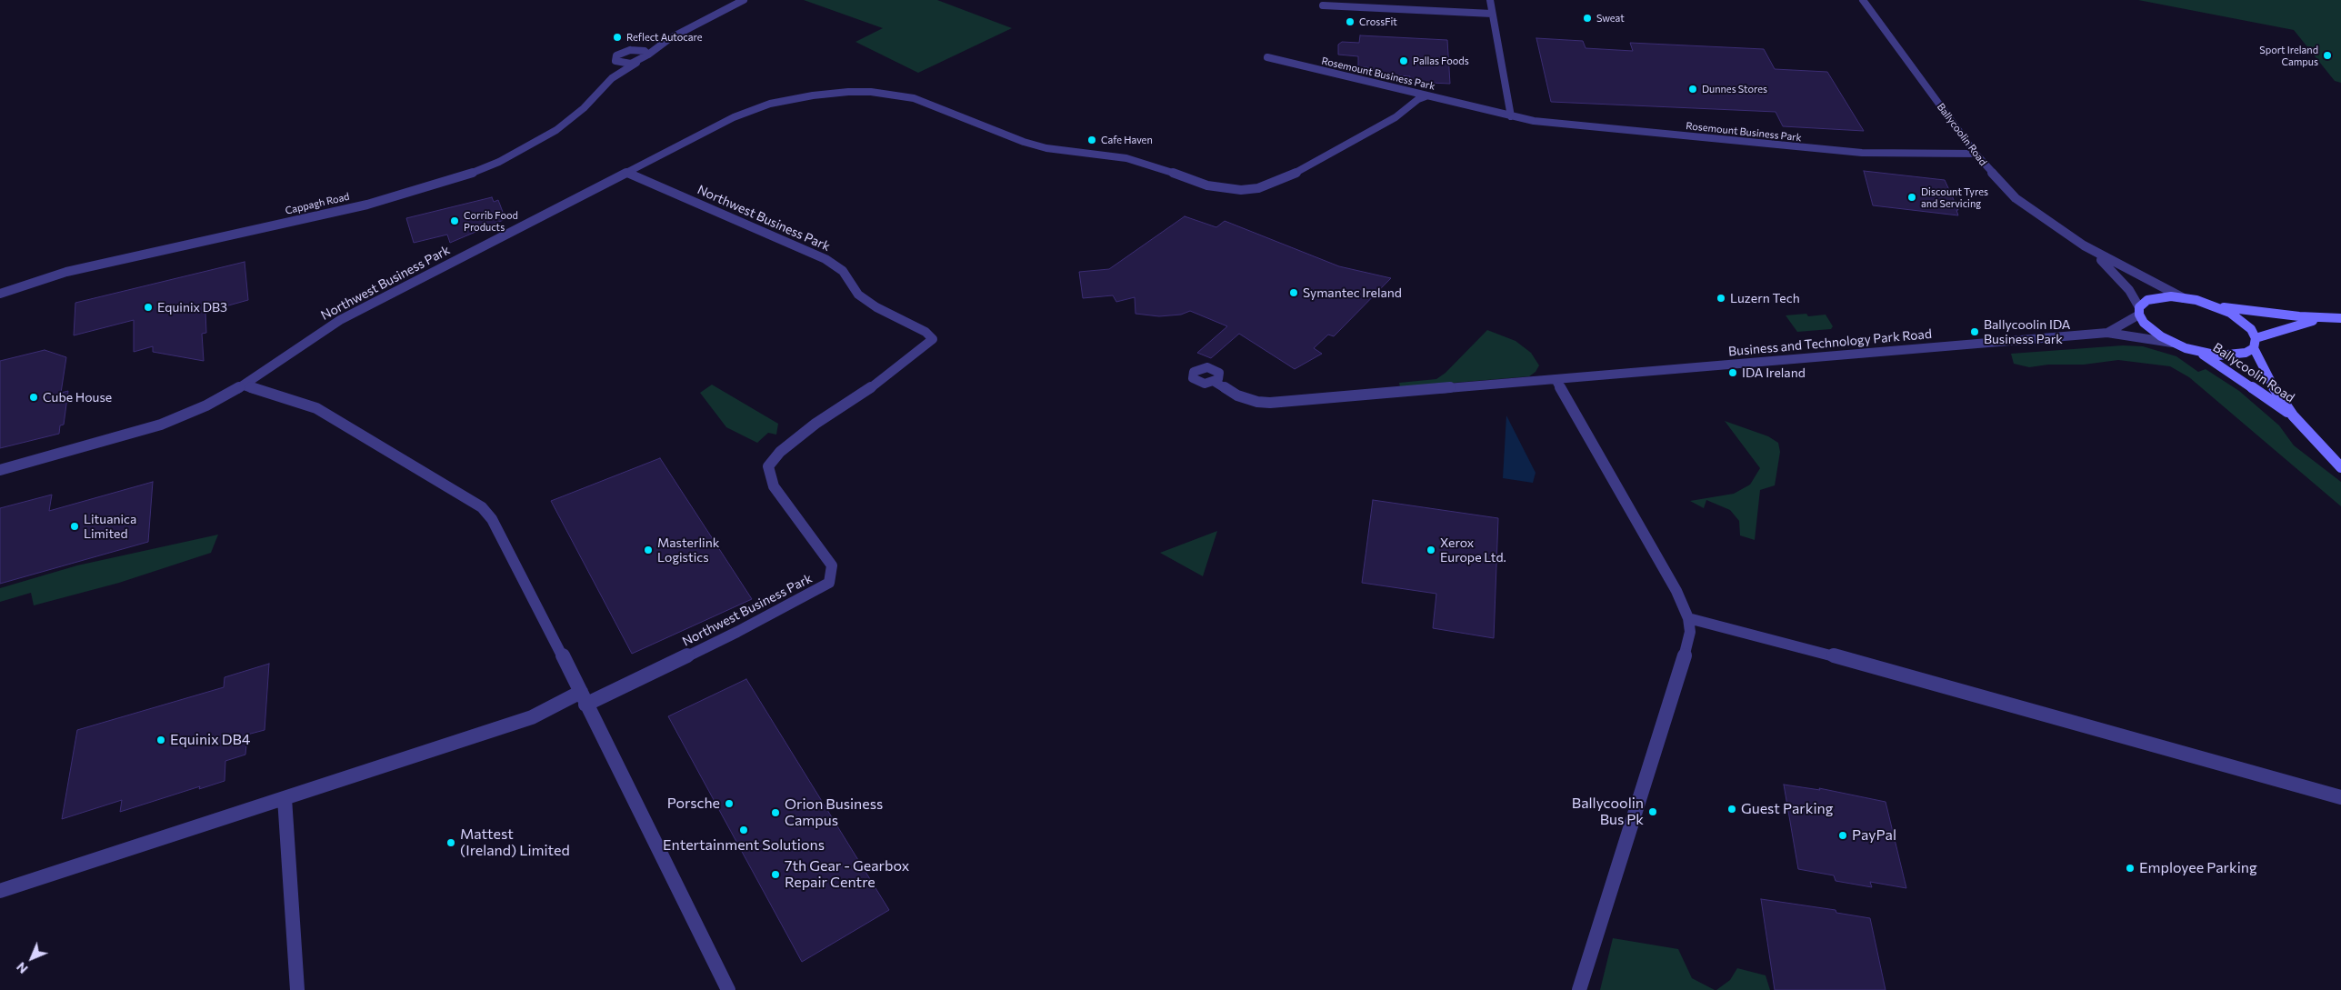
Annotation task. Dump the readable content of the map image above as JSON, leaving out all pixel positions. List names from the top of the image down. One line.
{"streets":{"main road":["Ballycoolin Road"],"street":["Rosemount Business Park","Cappagh Road","Northwest Business Park","Business and Technology Park Road"]},"crossings":[["Rosemount Business Park","Ballycoolin Road"],["Ballycoolin Road","Business and Technology Park Road"]],"places":["Sweat","CrossFit","Reflect Autocare","Sport Ireland Campus","Pallas Foods","Dunnes Stores","Cafe Haven","Discount Tyres and Servicing","Corrib Food Products","Symantec Ireland","Luzern Tech","Equinix DB3","Ballycoolin IDA Business Park","IDA Ireland","Cube House","Lituanica Limited","Masterlink Logistics","Xerox Europe Ltd.","Equinix DB4","Porsche","Guest Parking","Ballycoolin Bus Pk","Orion Business Campus","Entertainment Solutions","PayPal","Mattest (Ireland) Limited","Employee Parking","7th Gear - Gearbox Repair Centre"],"north":"bottom left"}
